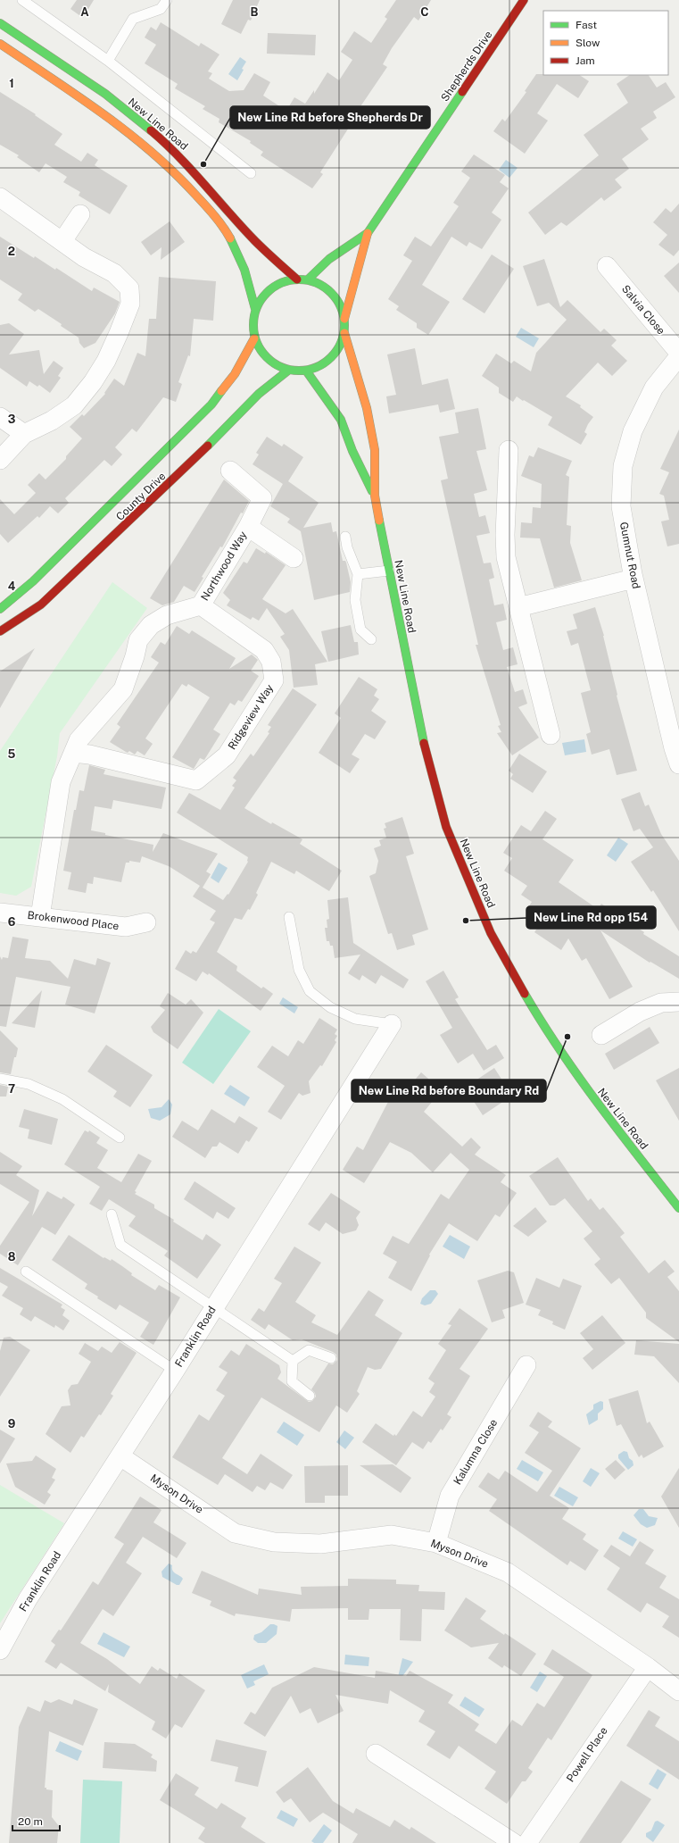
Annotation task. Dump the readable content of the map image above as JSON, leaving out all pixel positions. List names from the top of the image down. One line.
{"streets":{"main road":["Shepherds Drive","New Line Road","County Drive"],"street":["Salvia Close","Gumnut Road","Northwood Way","Ridgeview Way","Brokenwood Place","Franklin Road","Kalumna Close","Myson Drive","Powell Place"]},"crossings":[["Shepherds Drive","New Line Road"],["Shepherds Drive","County Drive"],["New Line Road","County Drive"],["Northwood Way","Ridgeview Way"],["Franklin Road","Myson Drive"],["Kalumna Close","Myson Drive"],["Myson Drive","Powell Place"]],"places":["New Line Rd before Shepherds Dr","New Line Rd opp 154","New Line Rd before Boundary Rd"],"legend":["Fast","Slow","Jam"],"scale_bar":"20 m","grid":{"columns":["A","B","C"],"rows":["1","2","3","4","5","6","7","8","9"]}}
